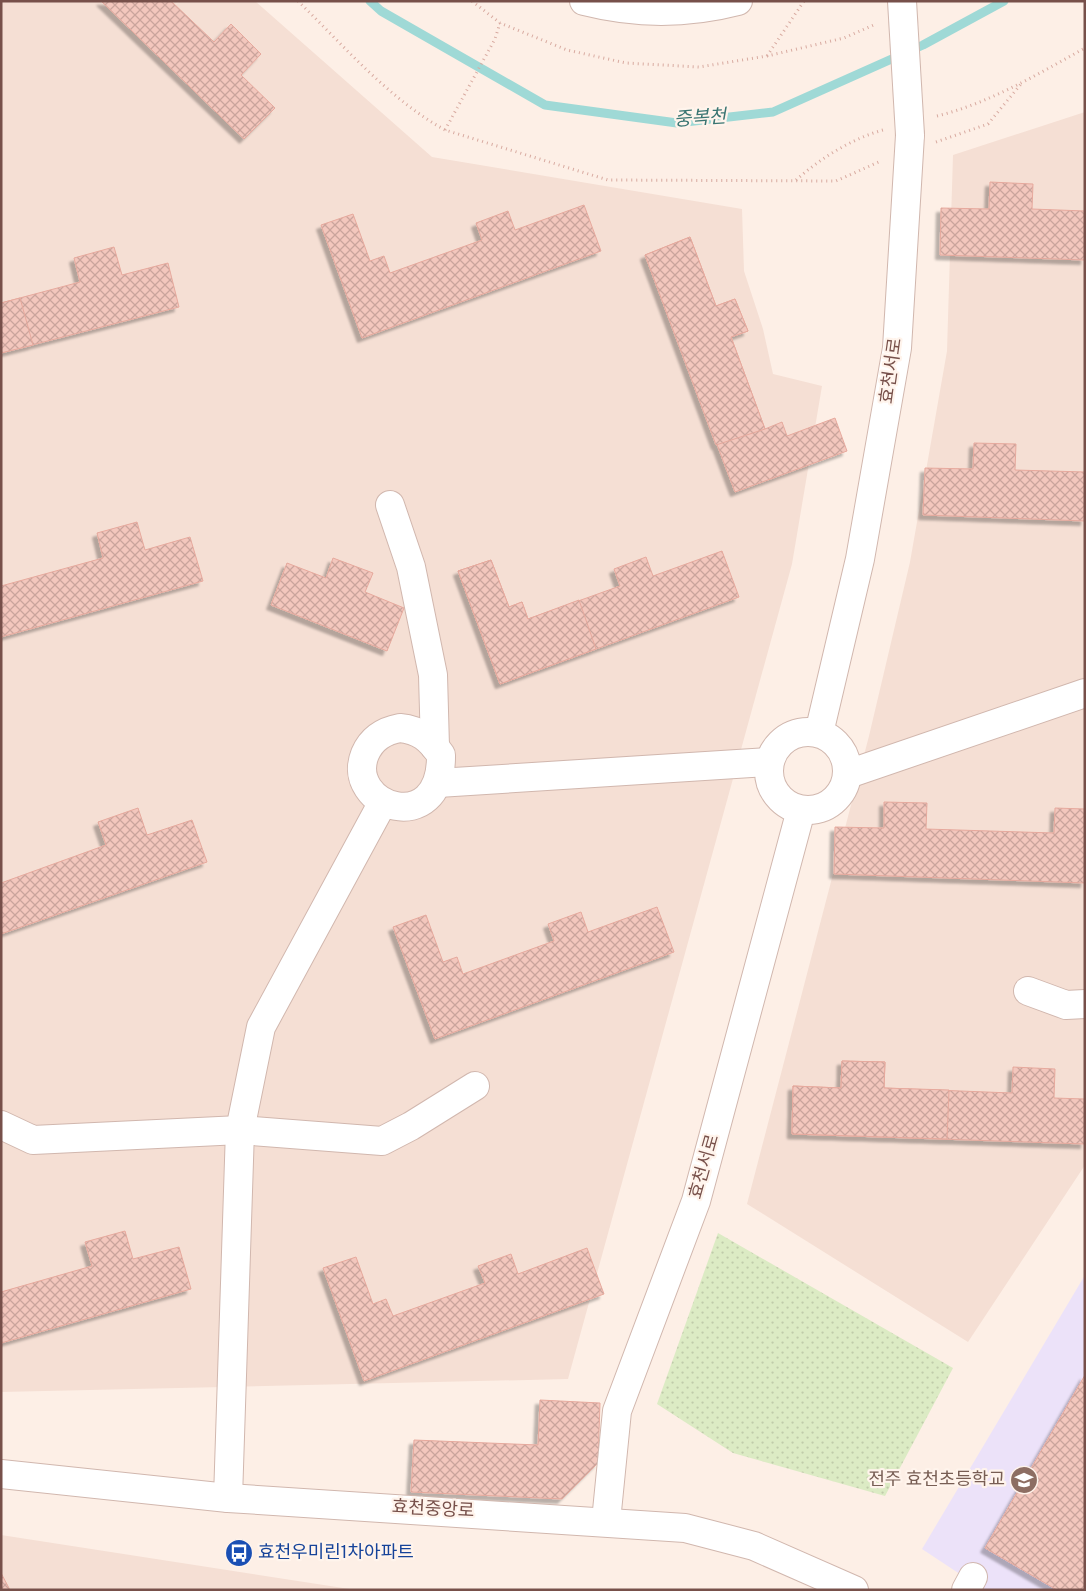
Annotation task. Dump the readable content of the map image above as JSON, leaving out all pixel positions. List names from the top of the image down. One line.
{"streets":{"street":["효천서로","효천중앙로"]},"crossings":[["효천서로","효천중앙로"]],"water":["중복천"],"places":{"school or university":["전주 효천초등학교"],"bus stop":["효천우미린1차아파트"]}}
